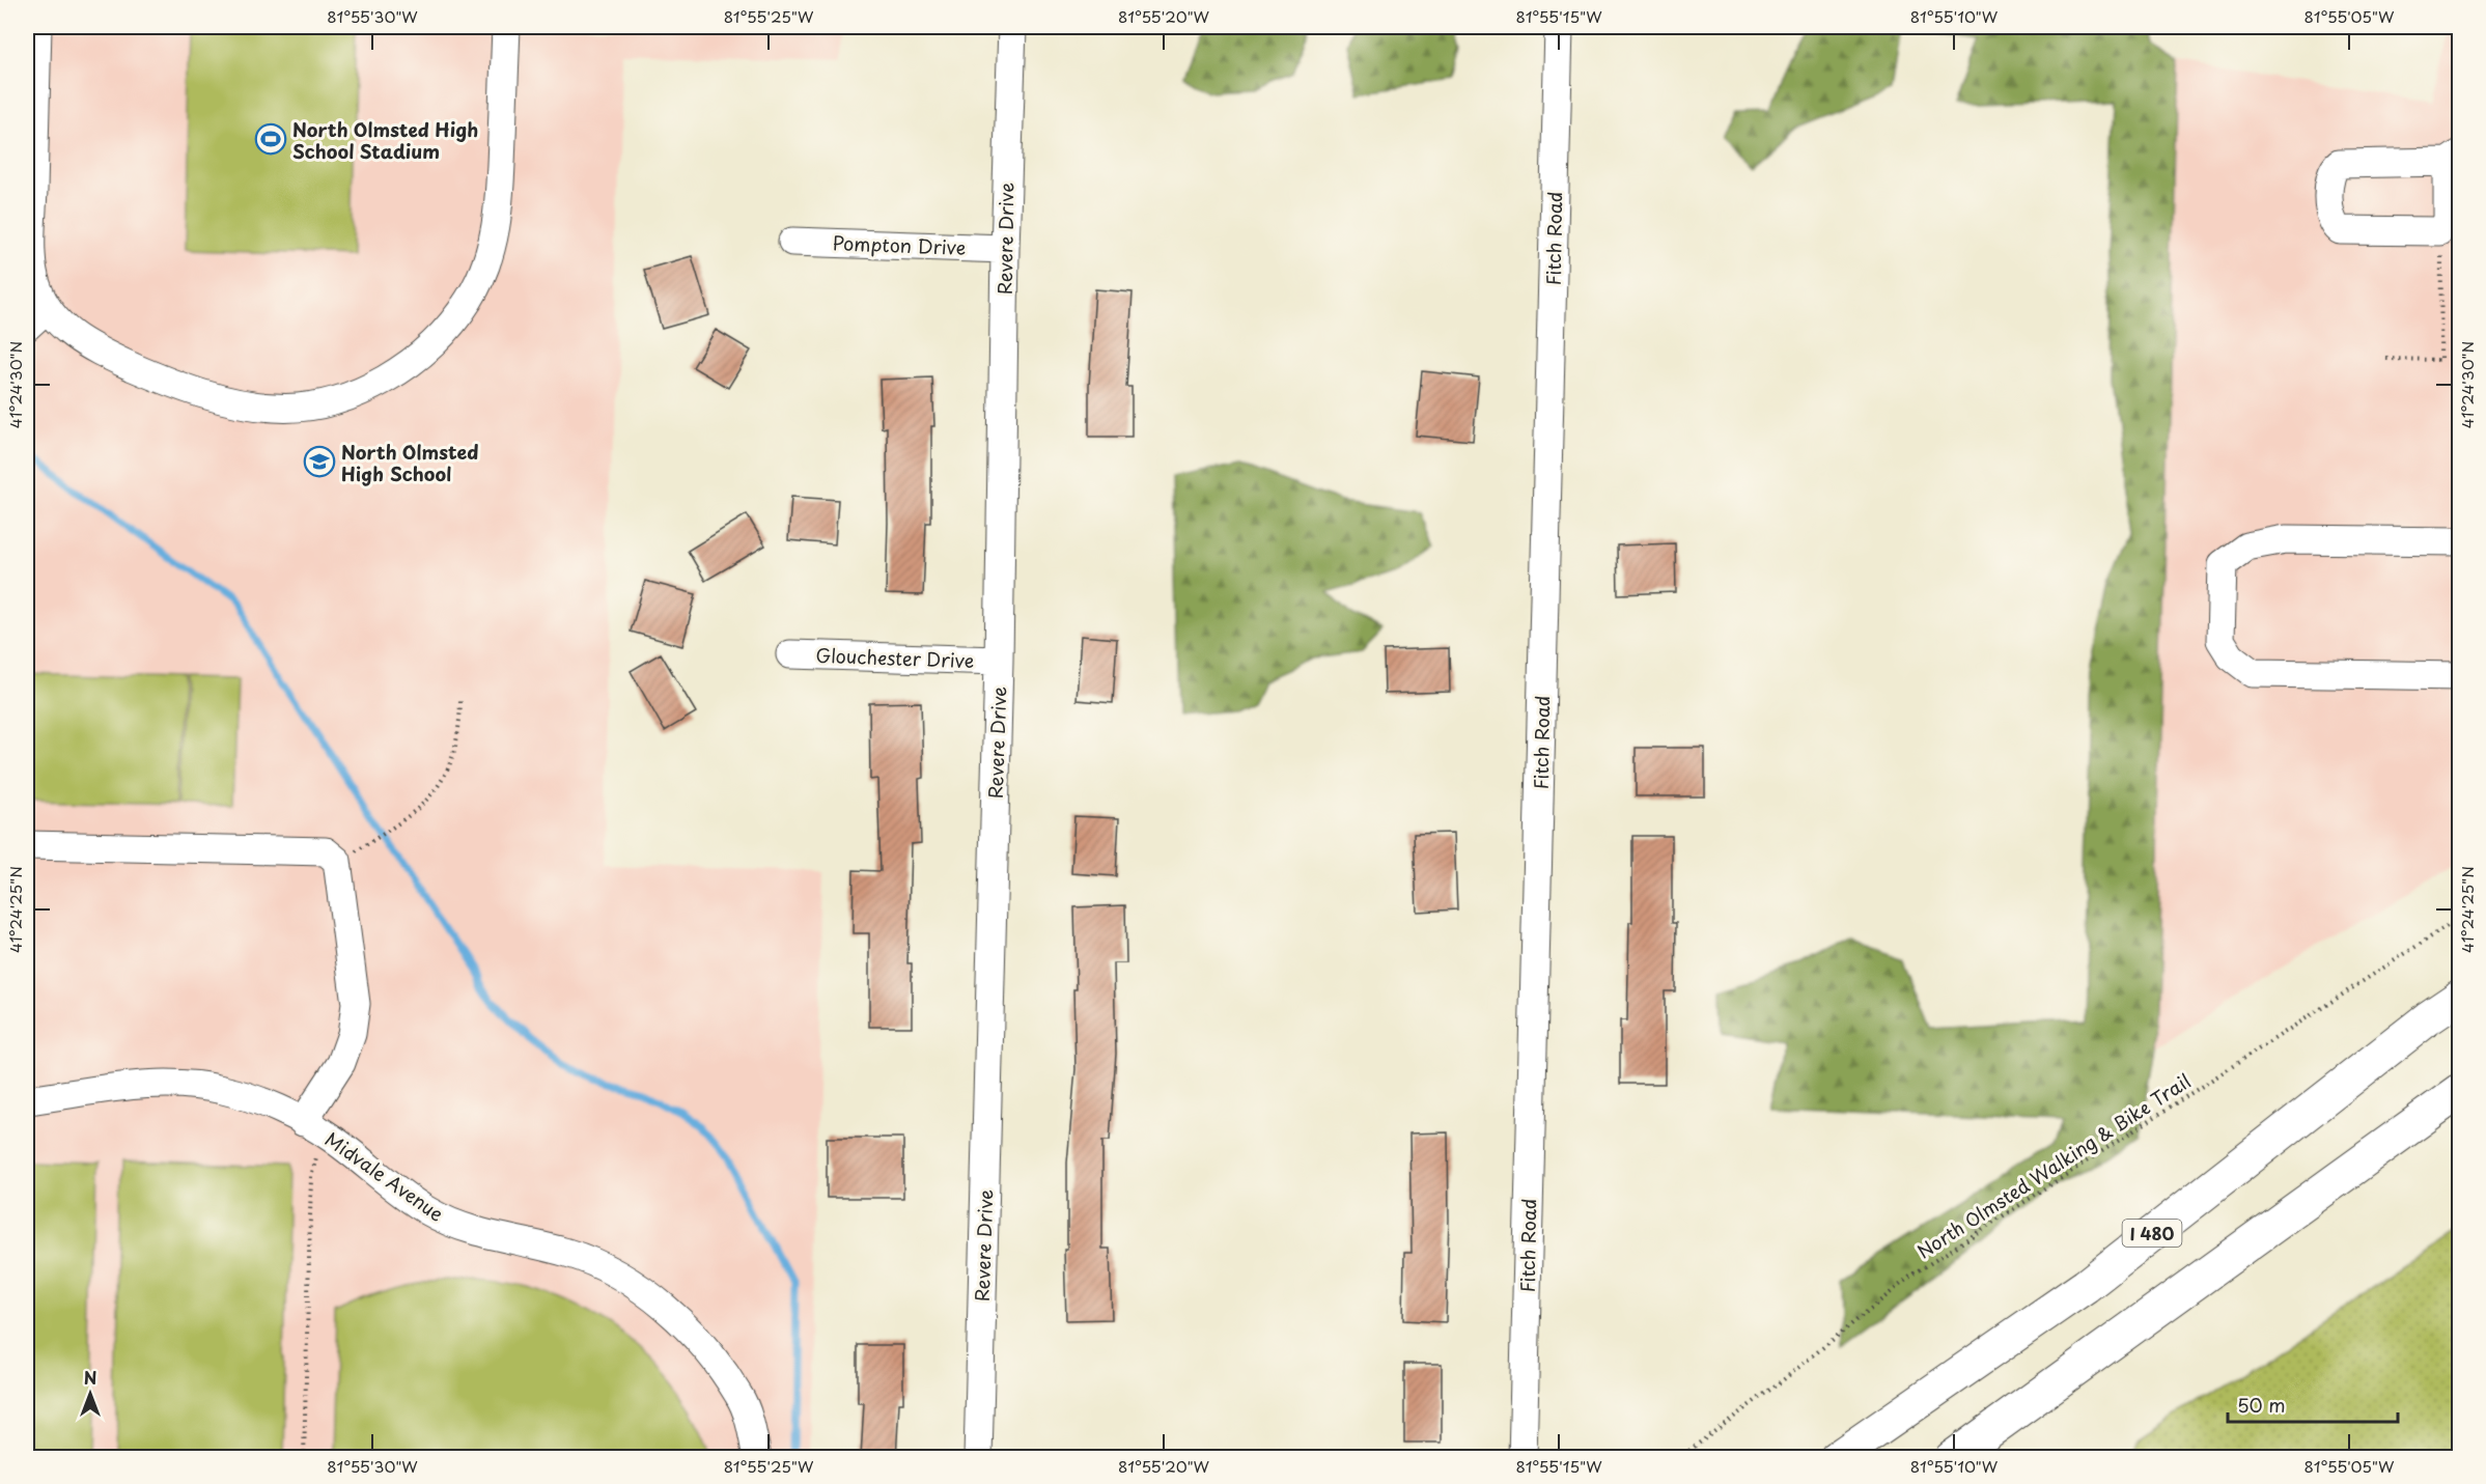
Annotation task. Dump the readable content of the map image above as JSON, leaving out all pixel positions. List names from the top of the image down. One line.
{"streets":{"highway":["I 480"],"street":["Revere Drive","Fitch Road","Pompton Drive","Glouchester Drive","Midvale Avenue"],"path":["North Olmsted Walking & Bike Trail"]},"crossings":[["Revere Drive","Pompton Drive"],["Revere Drive","Glouchester Drive"]],"places":{"sports":["North Olmsted High School Stadium"],"school or university":["North Olmsted High School"]},"scale_bar":"50 m","north":"top","coordinates":["81°55'30\"W","81°55'25\"W","81°55'20\"W","81°55'15\"W","81°55'10\"W","81°55'05\"W","41°24'30\"N","41°24'25\"N"]}
